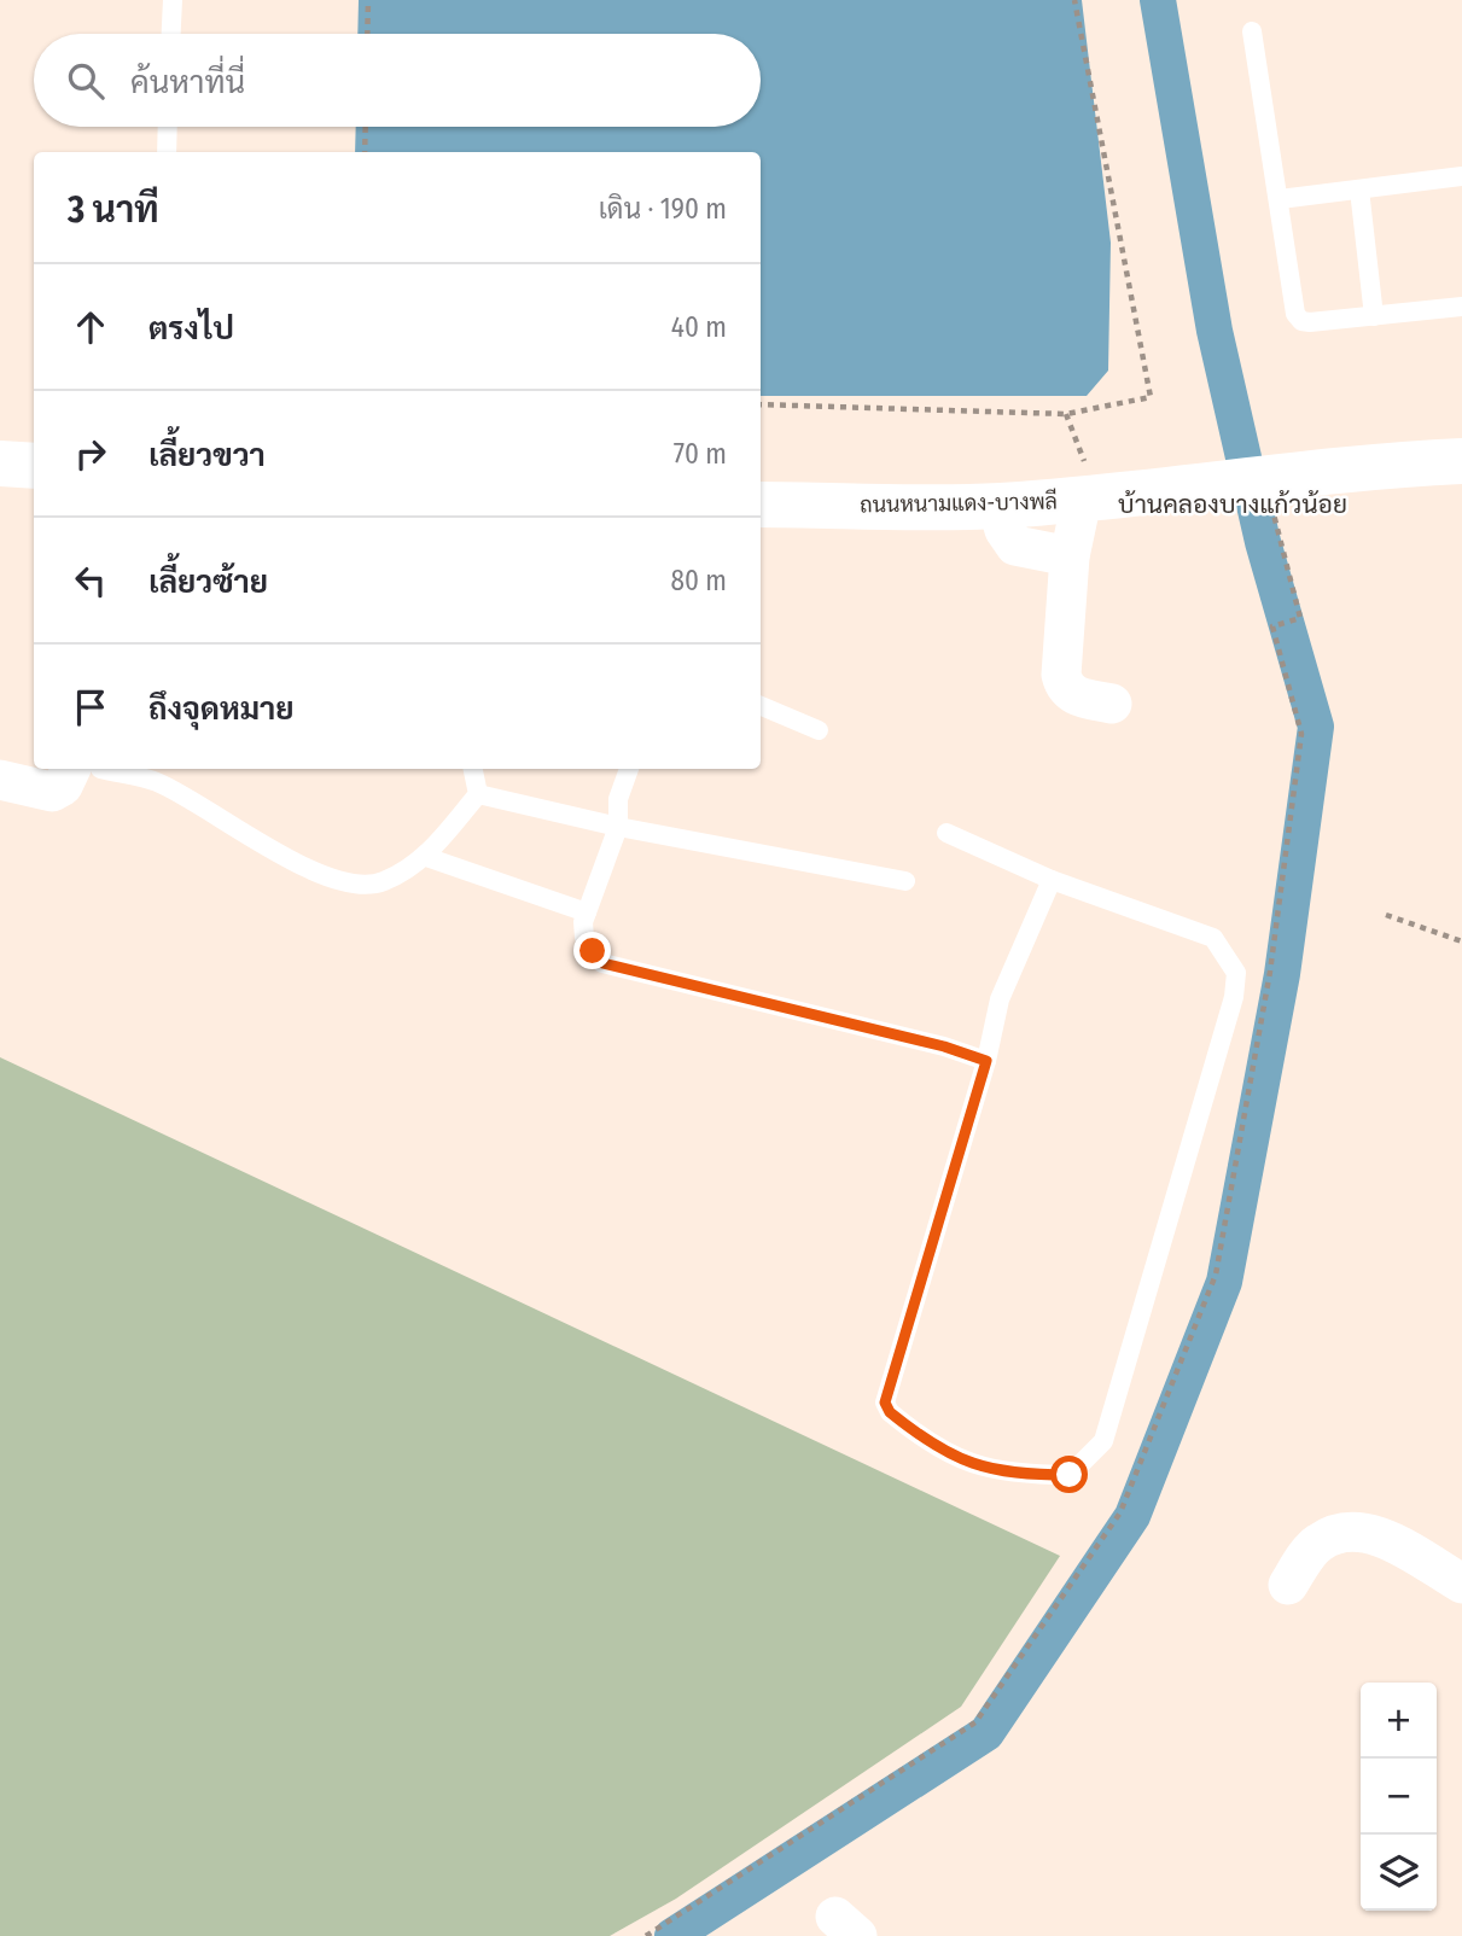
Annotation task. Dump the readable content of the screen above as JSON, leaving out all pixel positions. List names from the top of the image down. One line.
{"streets":{"main road":["ถนนหนามแดง-บางพลี"]},"districts":["บ้านคลองบางแก้วน้อย"],"page":{"search":"ค้นหาที่นี่","heading":["3 นาที","เดิน · 190 m"],"list":[["ตรงไป","40 m"],["เลี้ยวขวา","70 m"],["เลี้ยวซ้าย","80 m"],"ถึงจุดหมาย"],"map_buttons":["+","−"]}}
